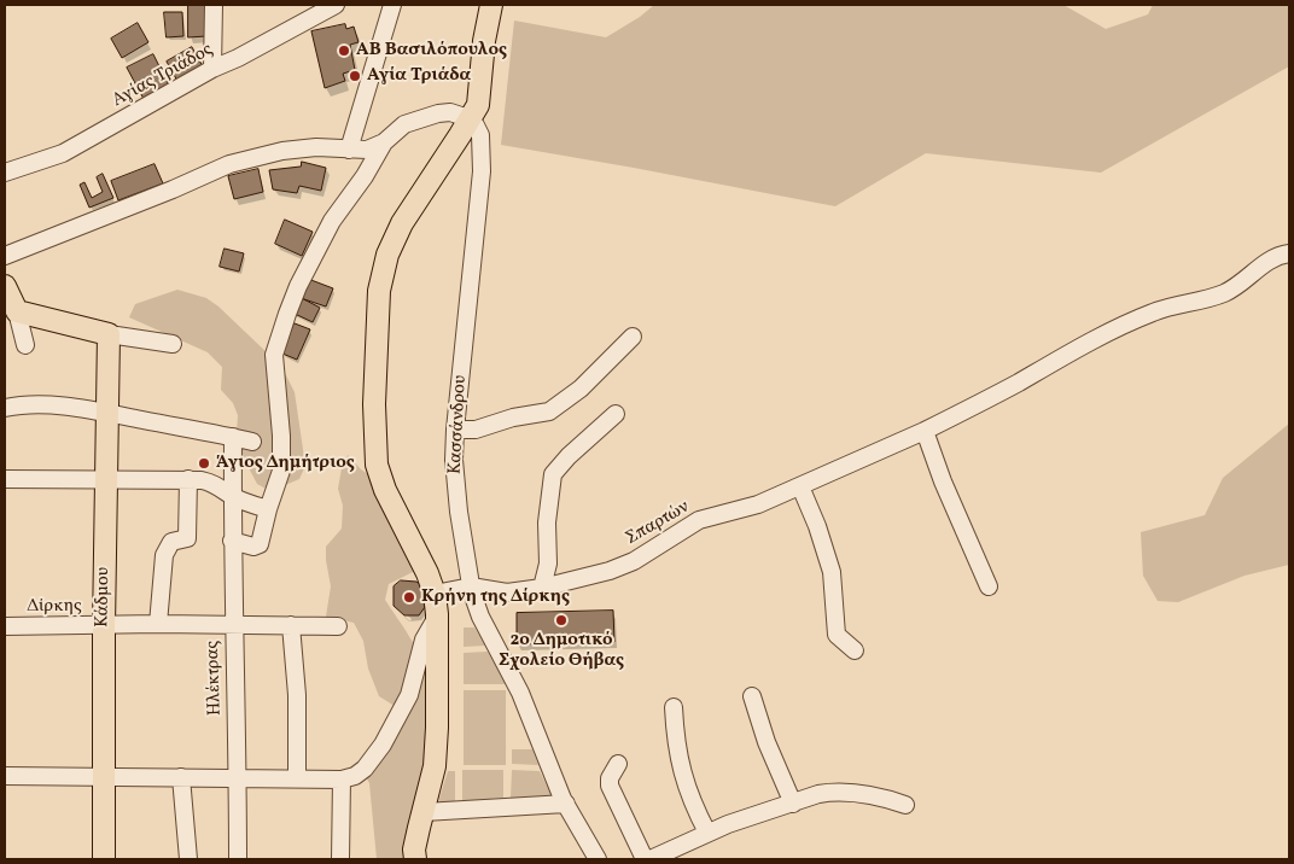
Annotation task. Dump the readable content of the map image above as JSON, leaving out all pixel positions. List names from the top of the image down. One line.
{"streets":{"main road":["Κασσάνδρου","Κάδμου"],"street":["Αγίας Τριάδος","Σπαρτών","Δίρκης","Ηλέκτρας"]},"crossings":[["Κασσάνδρου","Σπαρτών"],["Κάδμου","Δίρκης"],["Δίρκης","Ηλέκτρας"]],"places":["ΑΒ Βασιλόπουλος","Αγία Τριάδα","Άγιος Δημήτριος","Κρήνη της Δίρκης","2ο Δημοτικό Σχολείο Θήβας"]}
